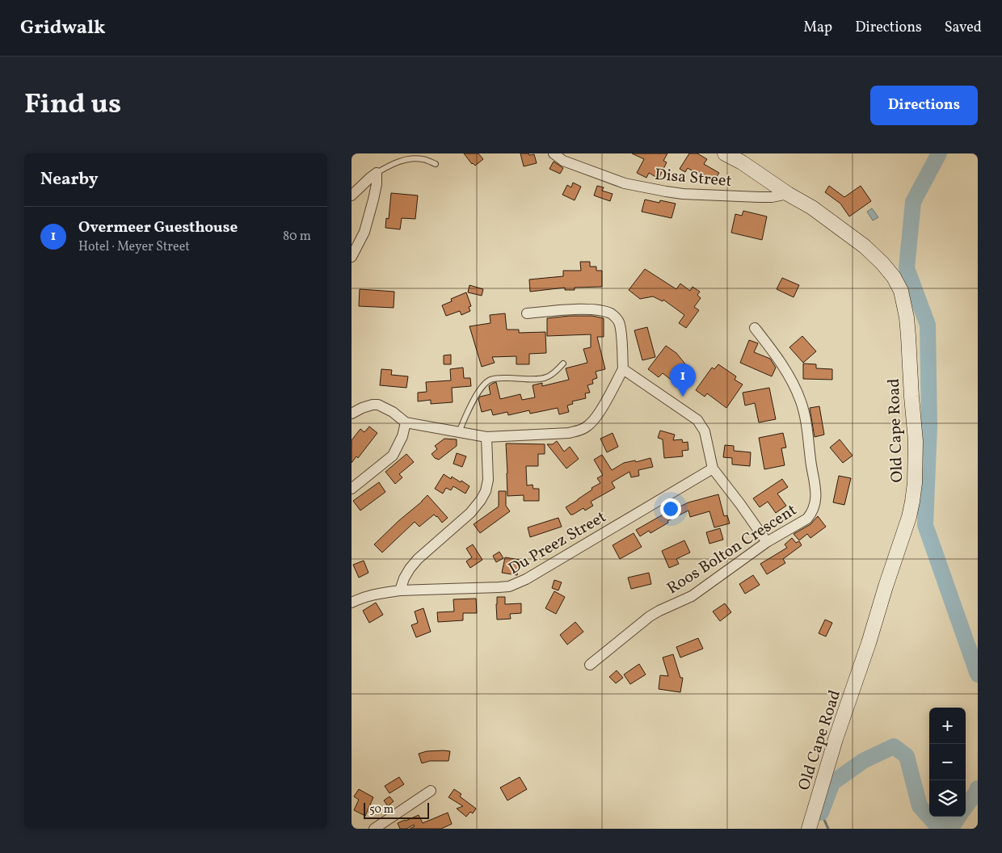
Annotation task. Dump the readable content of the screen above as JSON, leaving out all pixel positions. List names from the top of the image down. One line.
{"streets":{"street":["Disa Street","Old Cape Road","Du Preez Street","Roos Bolton Crescent"]},"crossings":[["Disa Street","Old Cape Road"]],"scale_bar":"50 m","page":{"header":"Gridwalk","nav":["Map","Directions","Saved"],"title":"Find us","buttons":"Directions","heading":"Nearby","list":[{"mark":"1","name":"Overmeer Guesthouse","note":"Hotel · Meyer Street","value":"80 m"}],"pins":"1","map_buttons":["+","−"],"scale":"50 m"}}
